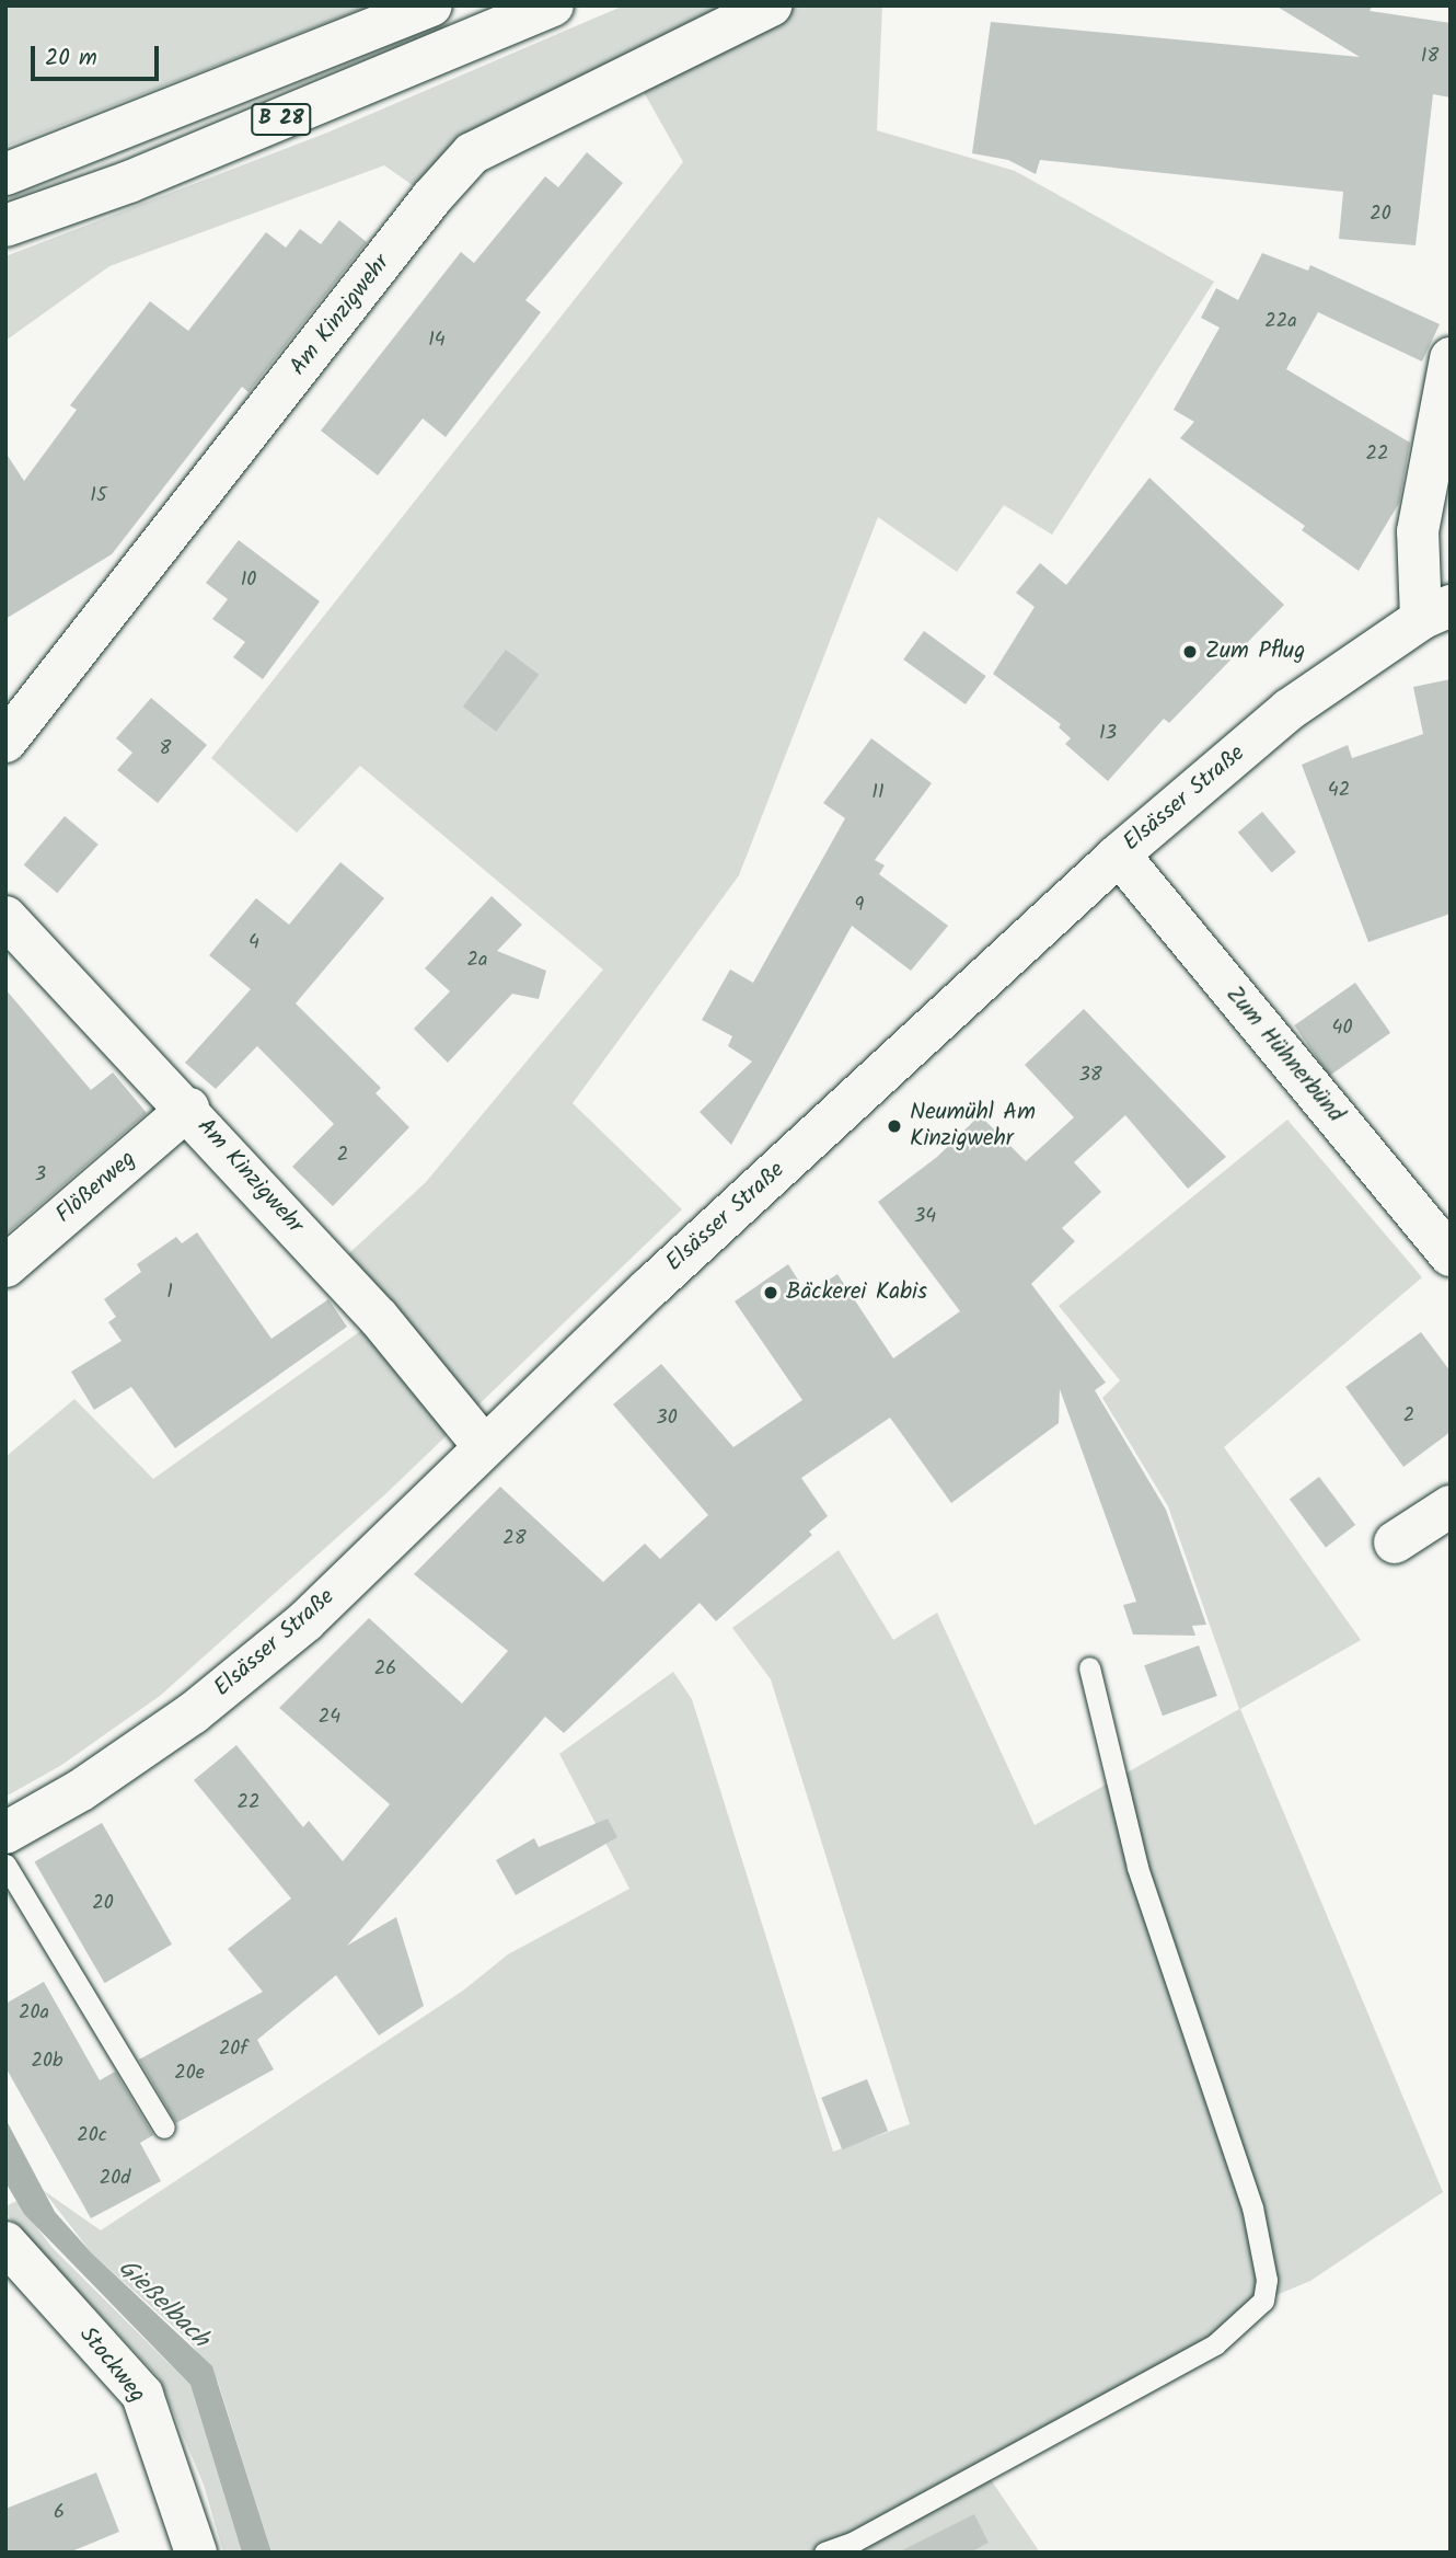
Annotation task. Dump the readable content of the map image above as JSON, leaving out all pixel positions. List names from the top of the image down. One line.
{"streets":{"main road":["B 28","Am Kinzigwehr","Elsässer Straße","Zum Hühnerbünd","Flößerweg","Stockweg"]},"crossings":[["Am Kinzigwehr","Elsässer Straße"],["Am Kinzigwehr","Flößerweg"],["Elsässer Straße","Zum Hühnerbünd"]],"water":["Gießelbach"],"places":["Zum Pflug","Neumühl Am Kinzigwehr","Bäckerei Kabis"],"house_numbers":["18","20","22a","14","22","15","10","13","8","42","11","9","4","2a","40","38","2","3","34","1","2","30","28","26","24","22","20","20a","20f","20b","20e","20c","20d","6"],"scale_bar":"20 m"}
